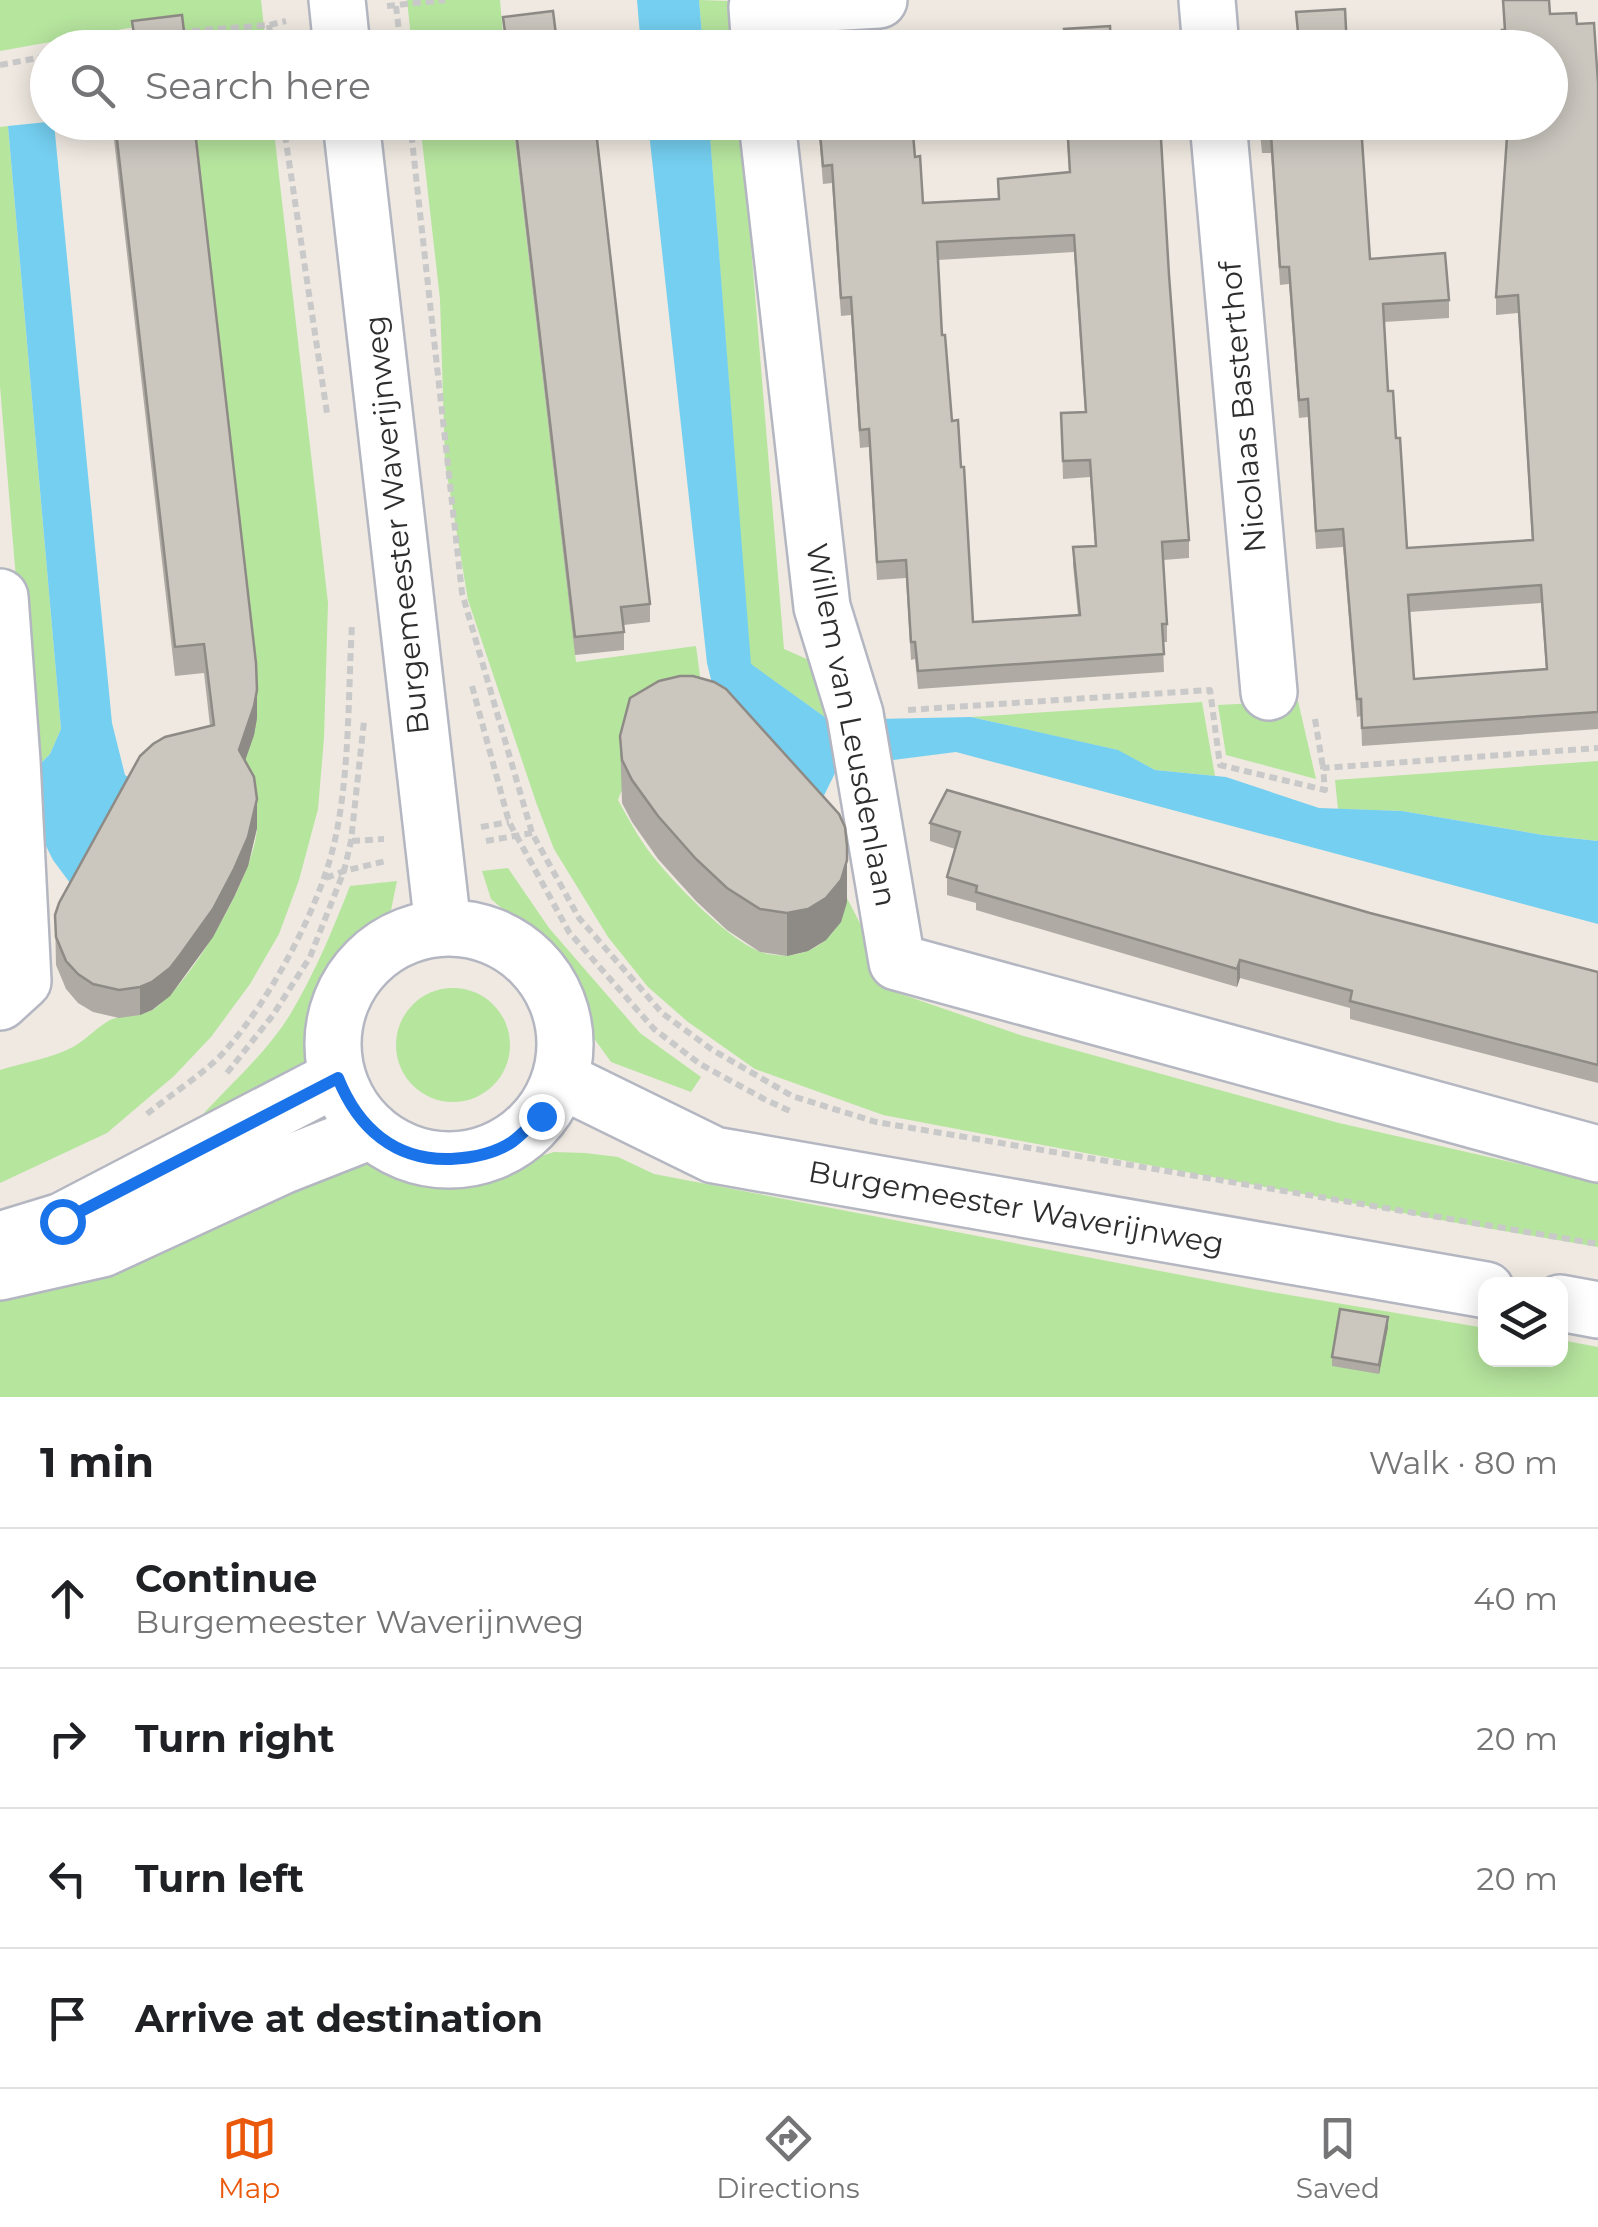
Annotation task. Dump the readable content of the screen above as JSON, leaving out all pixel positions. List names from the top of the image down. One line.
{"streets":{"main road":["Nicolaas Basterthof","Burgemeester Waverijnweg","Willem van Leusdenlaan"]},"page":{"search":"Search here","heading":["1 min","Walk · 80 m"],"list":[["Continue","Burgemeester Waverijnweg","40 m"],["Turn right","20 m"],["Turn left","20 m"],"Arrive at destination"],"nav":["Map","Directions","Saved"]}}
